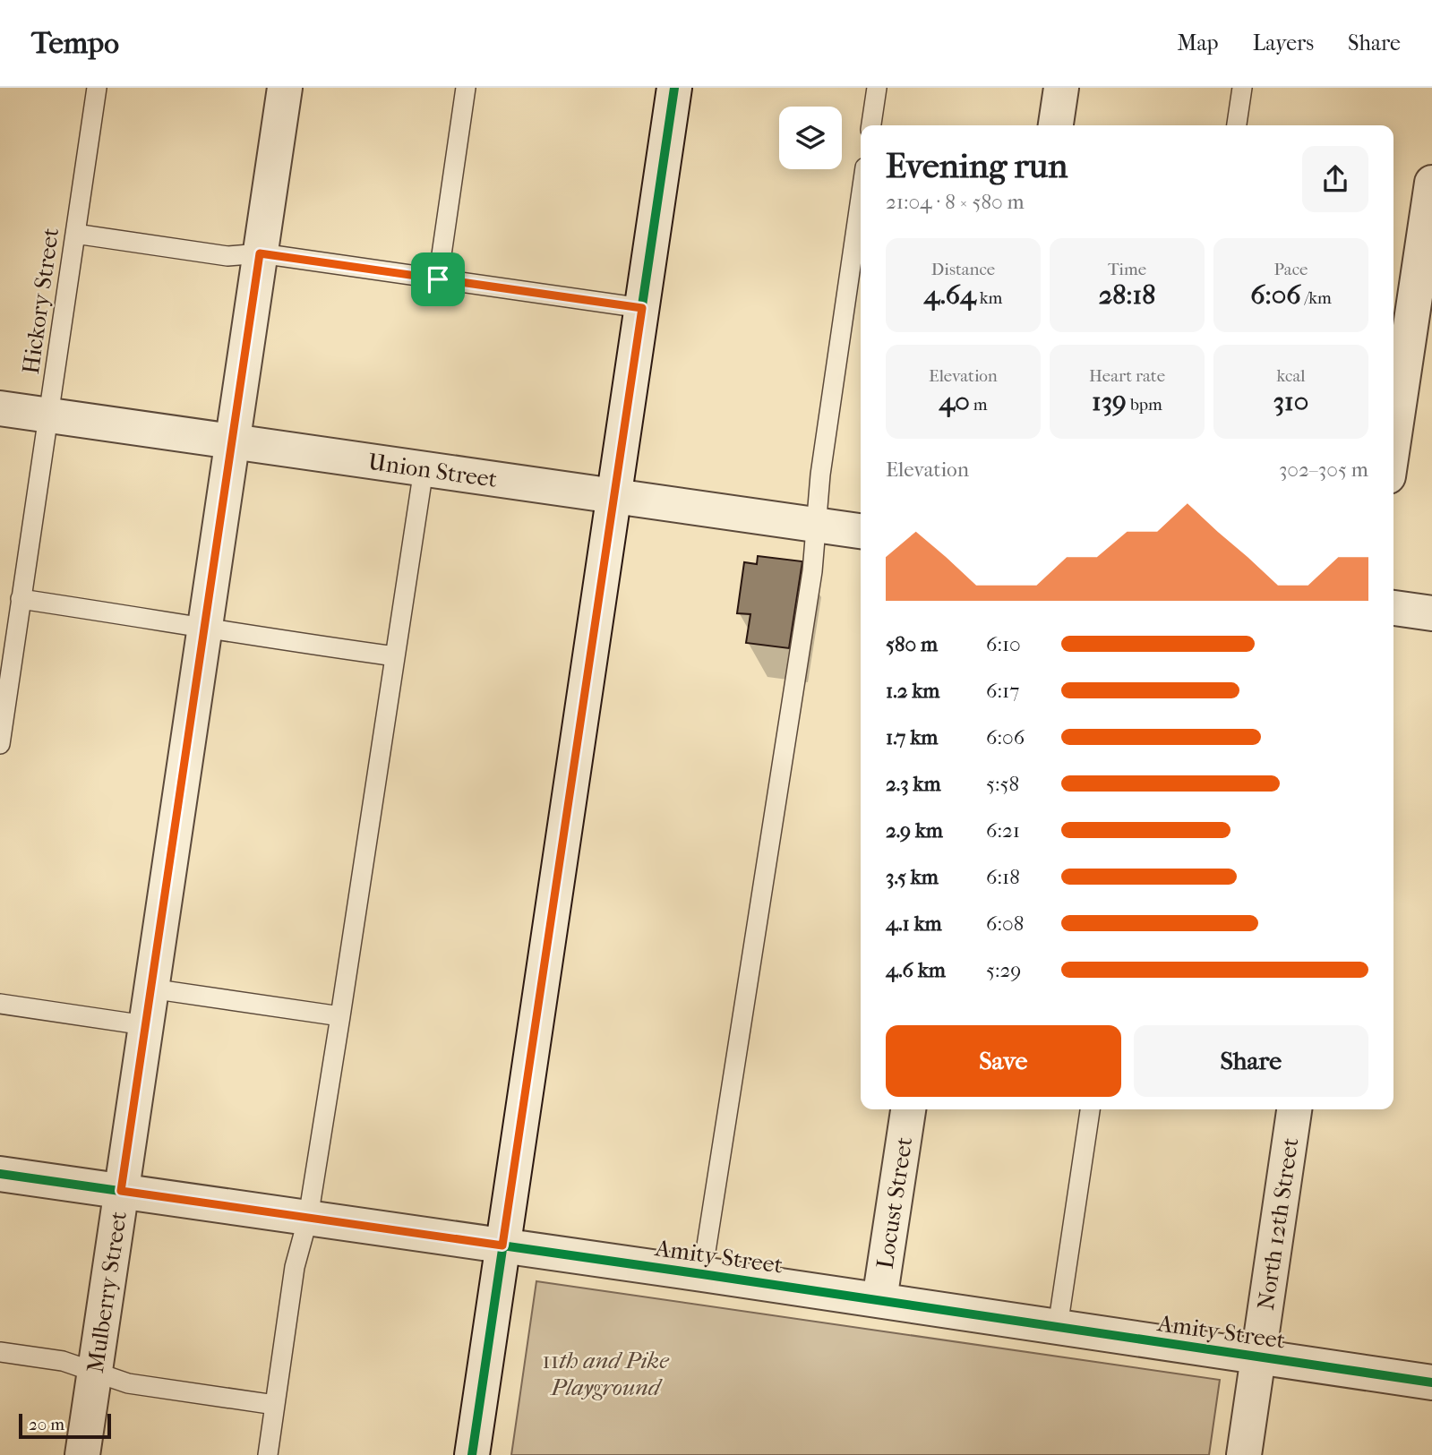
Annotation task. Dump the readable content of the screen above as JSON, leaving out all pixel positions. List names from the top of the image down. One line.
{"streets":{"street":["Union Street","Locust Street","North 12th Street","Amity Street","Mulberry Street"],"lane":["Hickory Street"]},"crossings":[["Hickory Street","Union Street"],["Union Street","Mulberry Street"],["Locust Street","Amity Street"],["North 12th Street","Amity Street"],["Amity Street","Mulberry Street"]],"parks":["11th and Pike Playground"],"scale_bar":"20 m","page":{"header":"Tempo","nav":["Map","Layers","Share"],"heading":["Evening run","21:04 · 8 × 580 m"],"stats":[["Distance","4.64 km"],["Time","28:18"],["Pace","6:06 /km"],["Elevation","40 m"],["Heart rate","139 bpm"],["kcal","310"]],"chart":["Elevation","302–305 m"],"list":[{"name":"580 m","note":"6:10"},{"name":"1.2 km","note":"6:17"},{"name":"1.7 km","note":"6:06"},{"name":"2.3 km","note":"5:58"},{"name":"2.9 km","note":"6:21"},{"name":"3.5 km","note":"6:18"},{"name":"4.1 km","note":"6:08"},{"name":"4.6 km","note":"5:29"}],"buttons":["Save","Share"],"scale":"20 m"}}
